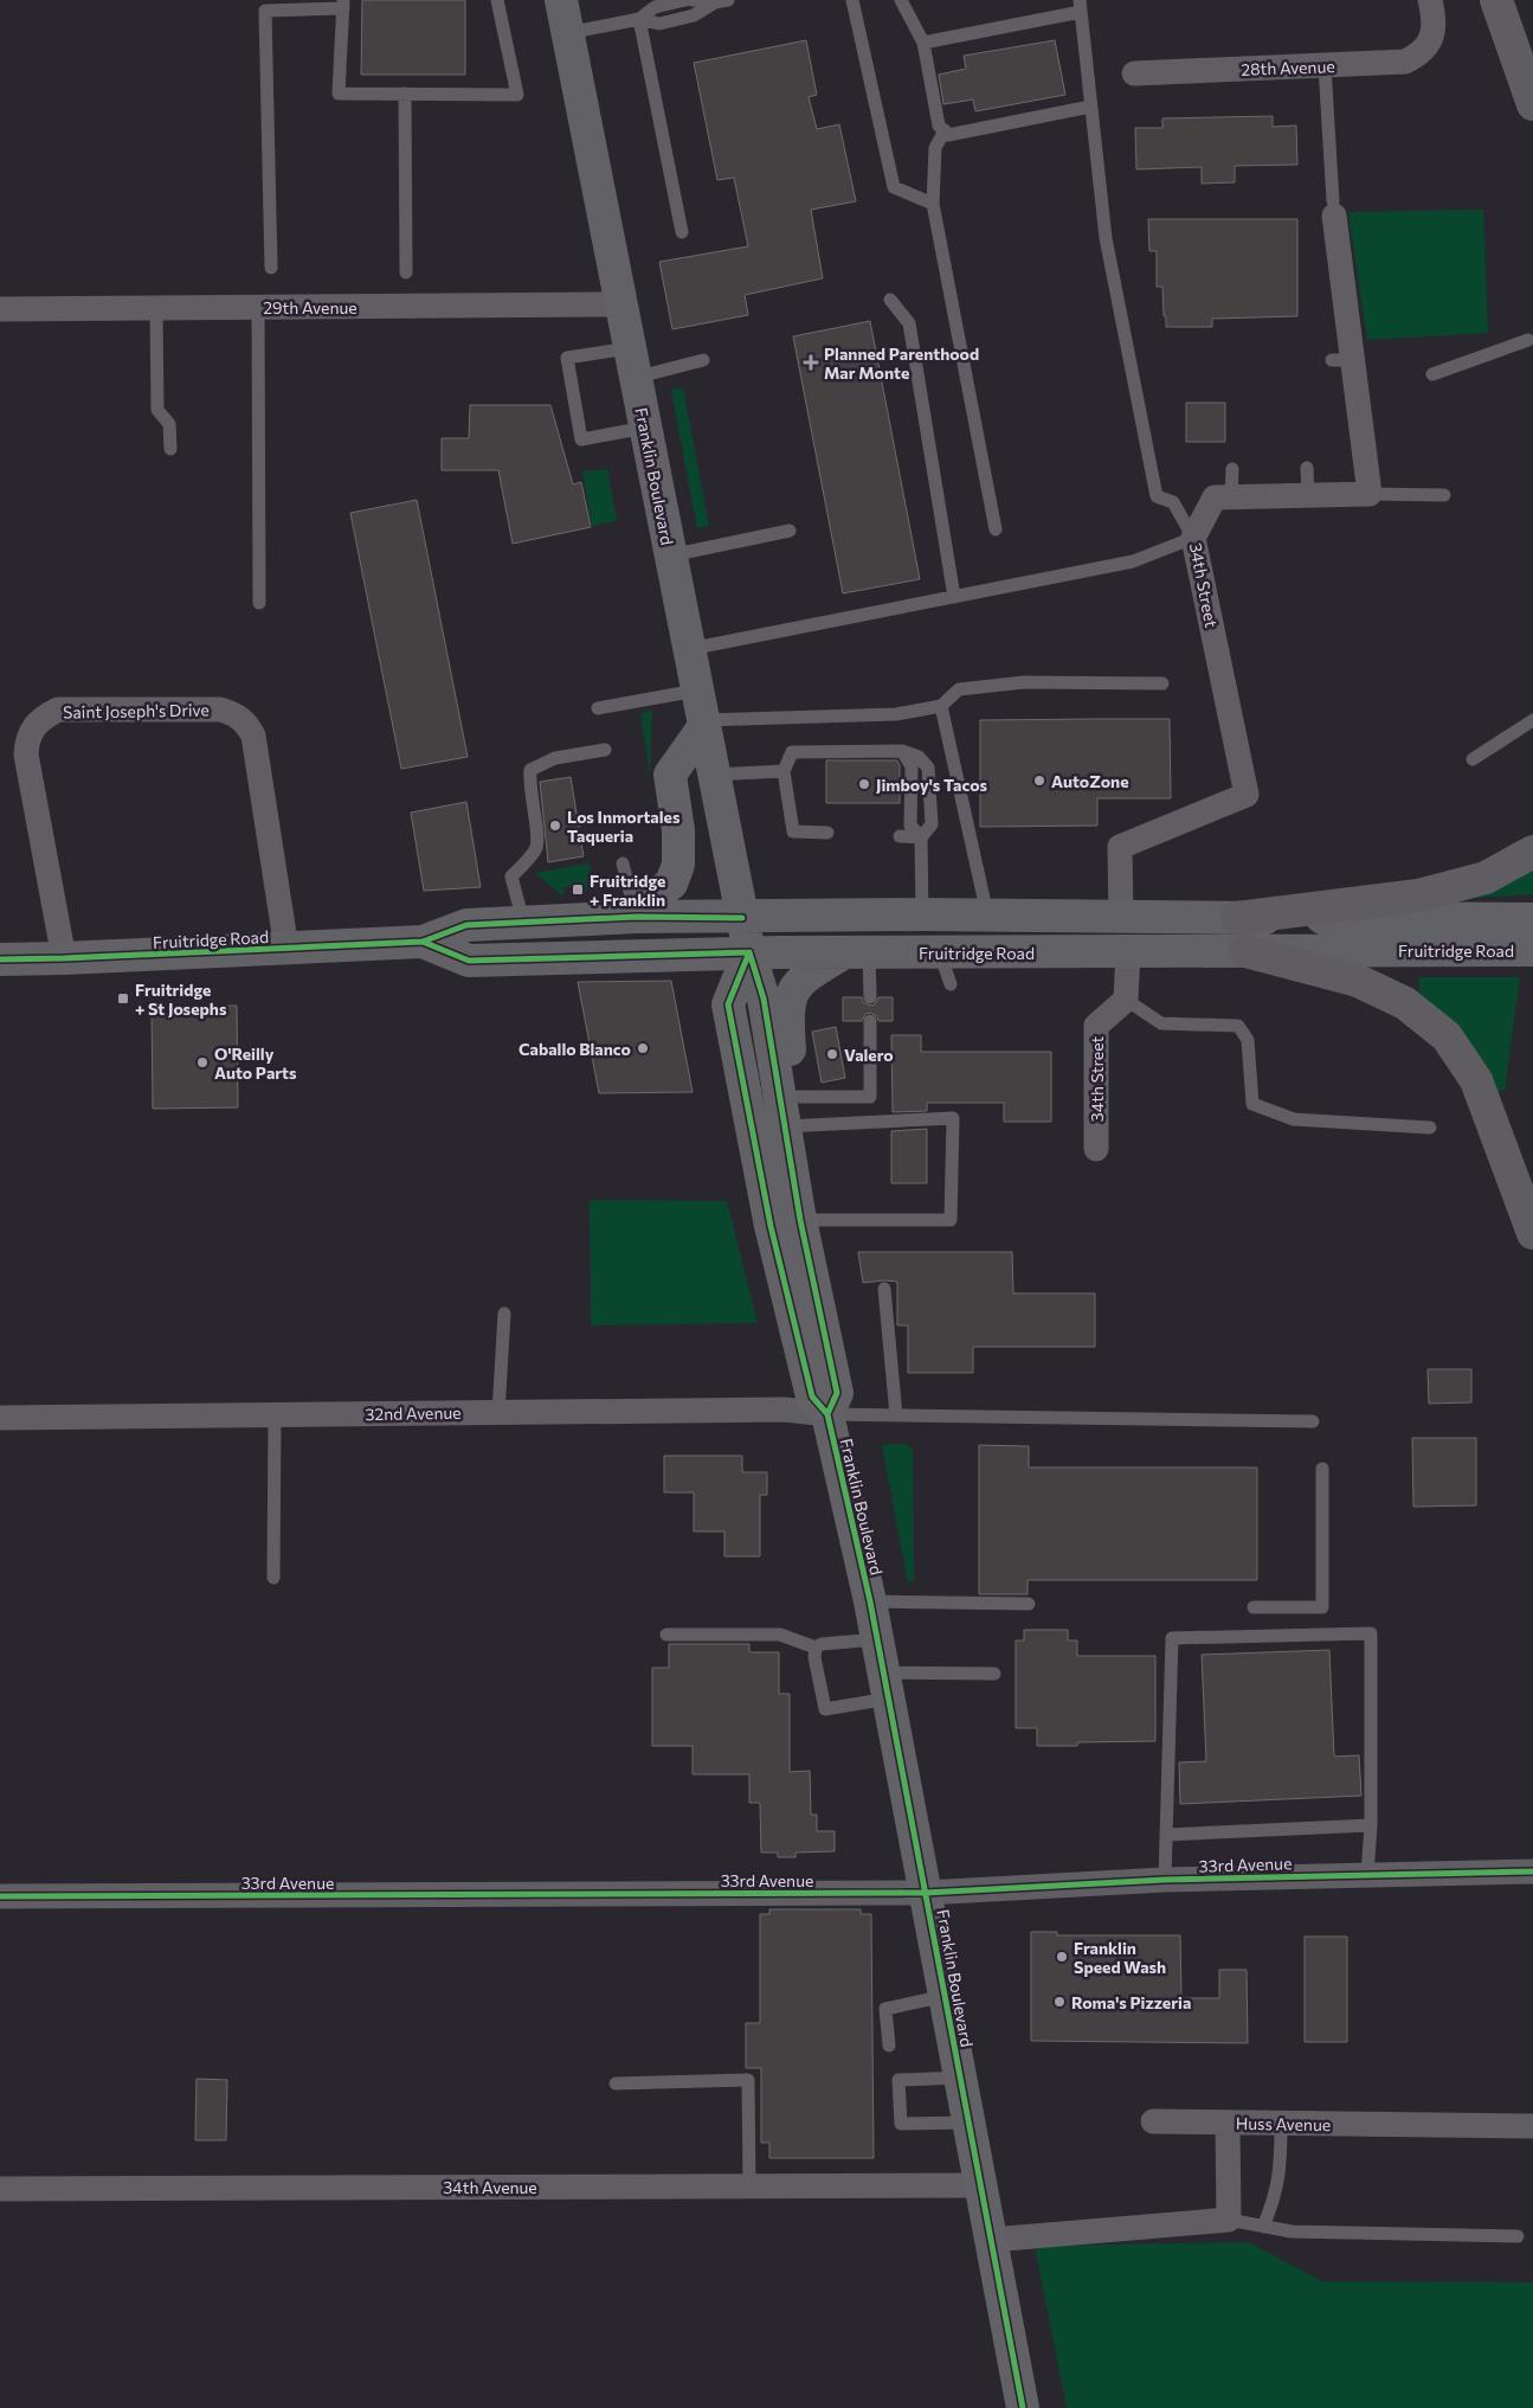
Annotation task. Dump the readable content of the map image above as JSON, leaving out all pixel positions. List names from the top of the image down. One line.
{"streets":{"main road":["Franklin Boulevard","Fruitridge Road"],"street":["28th Avenue","29th Avenue","34th Street","Saint Joseph's Drive","32nd Avenue","33rd Avenue","Huss Avenue","34th Avenue"]},"crossings":[["29th Avenue","Franklin Boulevard"],["Franklin Boulevard","Fruitridge Road"],["Franklin Boulevard","32nd Avenue"],["Franklin Boulevard","33rd Avenue"],["Franklin Boulevard","34th Avenue"],["34th Street","Fruitridge Road"],["Saint Joseph's Drive","Fruitridge Road"]],"places":{"health":["Planned Parenthood Mar Monte"],"other":["AutoZone","Jimboy's Tacos","Los Inmortales Taqueria","Caballo Blanco","Valero","O'Reilly Auto Parts","Franklin Speed Wash","Roma's Pizzeria"],"transit":["Fruitridge + Franklin","Fruitridge + St Josephs"]}}
